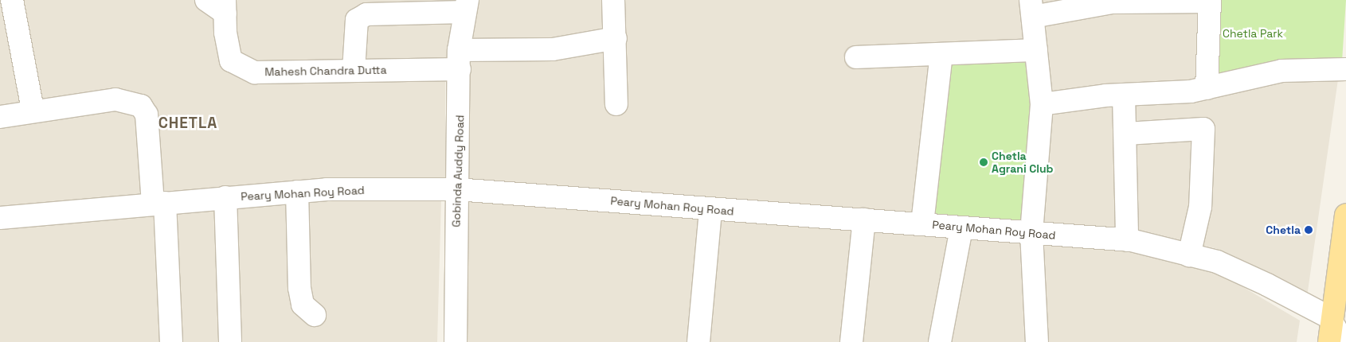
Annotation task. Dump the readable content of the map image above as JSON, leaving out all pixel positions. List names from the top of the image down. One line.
{"streets":{"street":["Mahesh Chandra Dutta","Gobinda Auddy Road","Peary Mohan Roy Road"]},"crossings":[["Mahesh Chandra Dutta","Gobinda Auddy Road"],["Gobinda Auddy Road","Peary Mohan Roy Road"]],"districts":["CHETLA"],"parks":["Chetla Park"],"places":["Chetla Agrani Club","Chetla"]}
